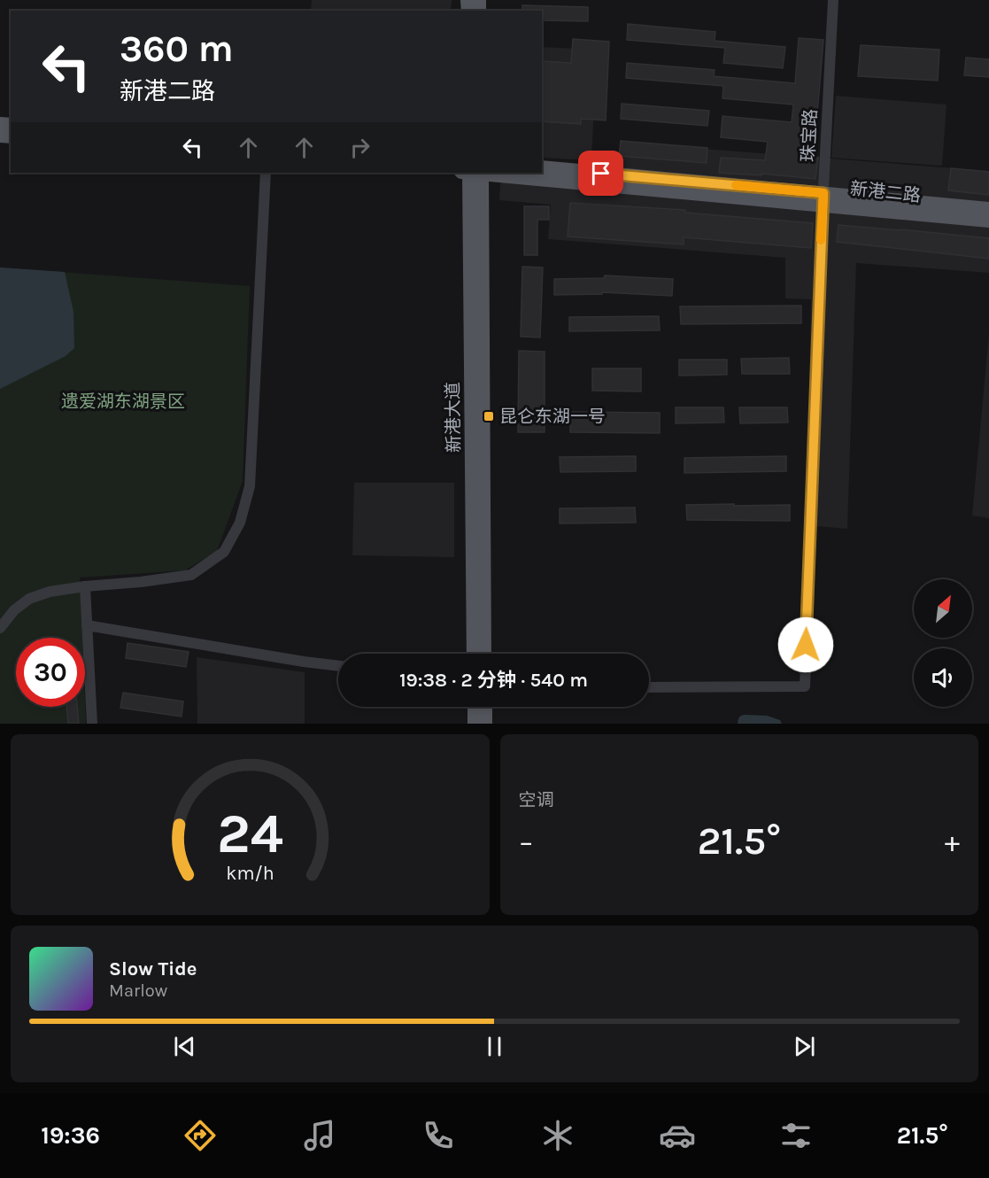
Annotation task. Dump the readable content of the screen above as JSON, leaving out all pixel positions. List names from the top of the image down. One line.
{"streets":{"main road":["新港二路","新港大道"],"street":["珠宝路"]},"crossings":[["珠宝路","新港二路"]],"parks":["遗爱湖东湖景区"],"places":{"transit":["昆仑东湖一号"]},"north":"top right","page":{"turn":["360 m","新港二路"],"limit":"30","trip":"19:38 · 2 分钟 · 540 m","tile":"空调","heat":["−","21.5°","+"],"song":["Slow Tide","Marlow"],"tabs":["19:36","21.5°"],"gauge":["24","km/h"]}}
